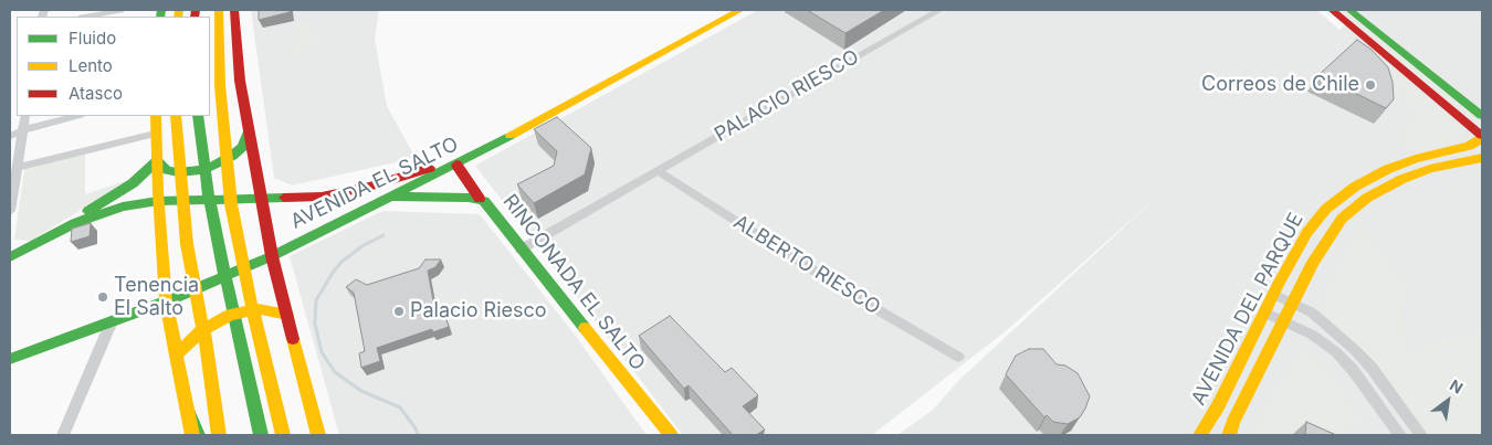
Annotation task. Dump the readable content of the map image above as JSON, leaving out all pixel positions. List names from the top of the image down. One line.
{"streets":{"main road":["AVENIDA EL SALTO","RINCONADA EL SALTO","AVENIDA DEL PARQUE"],"street":["PALACIO RIESCO","ALBERTO RIESCO"]},"crossings":[["PALACIO RIESCO","ALBERTO RIESCO"],["PALACIO RIESCO","RINCONADA EL SALTO"],["AVENIDA EL SALTO","RINCONADA EL SALTO"]],"places":["Correos de Chile","Tenencia El Salto","Palacio Riesco"],"legend":["Fluido","Lento","Atasco"],"north":"top right"}
